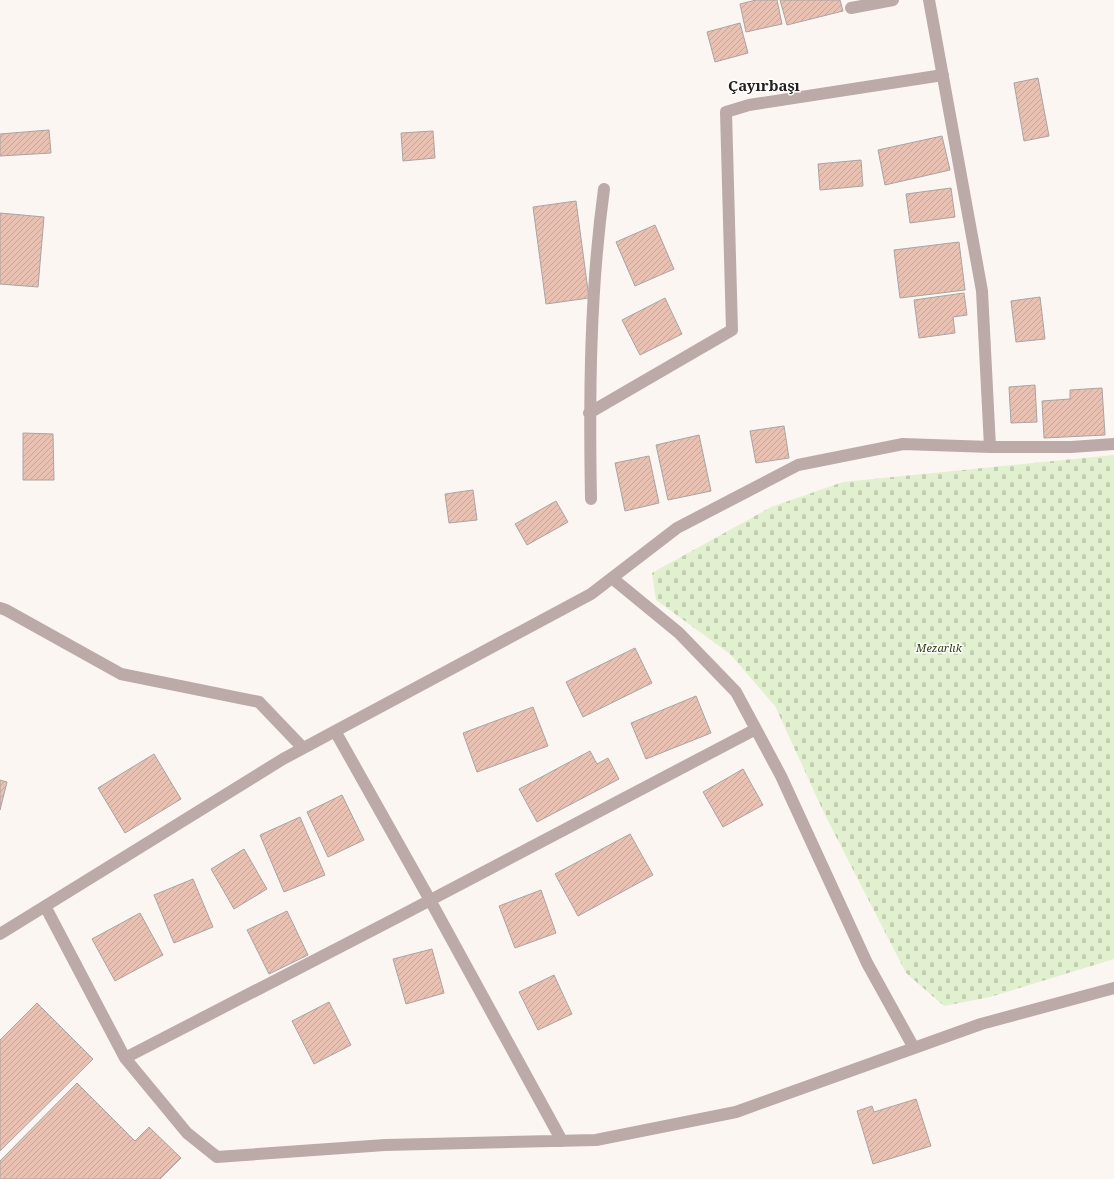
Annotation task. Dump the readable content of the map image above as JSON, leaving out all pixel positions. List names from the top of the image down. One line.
{"districts":["Çayırbaşı"],"parks":["Mezarlık"]}
